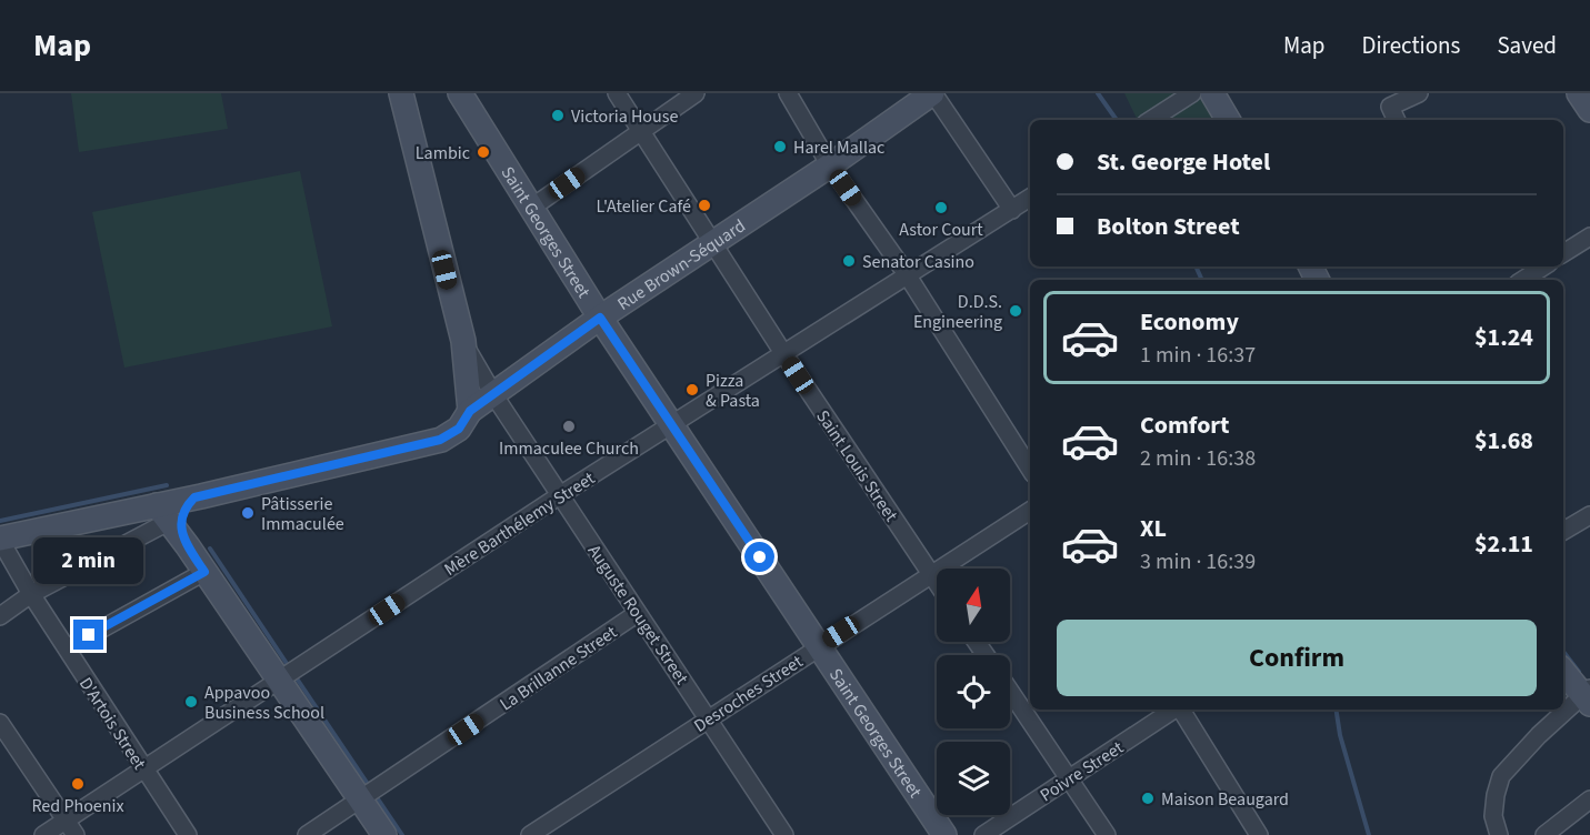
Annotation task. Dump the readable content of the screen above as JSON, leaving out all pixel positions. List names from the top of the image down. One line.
{"streets":{"street":["Saint Georges Street","Rue Brown-Séquard","Saint Louis Street","Mère Barthélemy Street","Auguste Rouget Street","La Brillanne Street","Desroches Street","D'Artois Street","Poivre Street"]},"crossings":[["Saint Georges Street","Rue Brown-Séquard"],["Saint Georges Street","Mère Barthélemy Street"],["Saint Georges Street","Desroches Street"],["Rue Brown-Séquard","Saint Louis Street"],["Rue Brown-Séquard","Auguste Rouget Street"],["Rue Brown-Séquard","D'Artois Street"],["Saint Louis Street","Mère Barthélemy Street"],["Saint Louis Street","Desroches Street"],["Mère Barthélemy Street","Auguste Rouget Street"],["Mère Barthélemy Street","D'Artois Street"],["Auguste Rouget Street","La Brillanne Street"],["Auguste Rouget Street","Desroches Street"]],"places":["Victoria House","Harel Mallac","Lambic","L'Atelier Café","Astor Court","Senator Casino","D.D.S. Engineering","Pizza & Pasta","Immaculee Church","Pâtisserie Immaculée","Appavoo Business School","Red Phoenix","Maison Beaugard"],"north":"top","page":{"header":"Map","nav":["Map","Directions","Saved"],"banner":["St. George Hotel","Bolton Street"],"list":[{"name":"Economy","note":"1 min · 16:37","value":"$1.24"},{"name":"Comfort","note":"2 min · 16:38","value":"$1.68"},{"name":"XL","note":"3 min · 16:39","value":"$2.11"}],"bubble":"2 min","buttons":"Confirm"}}
